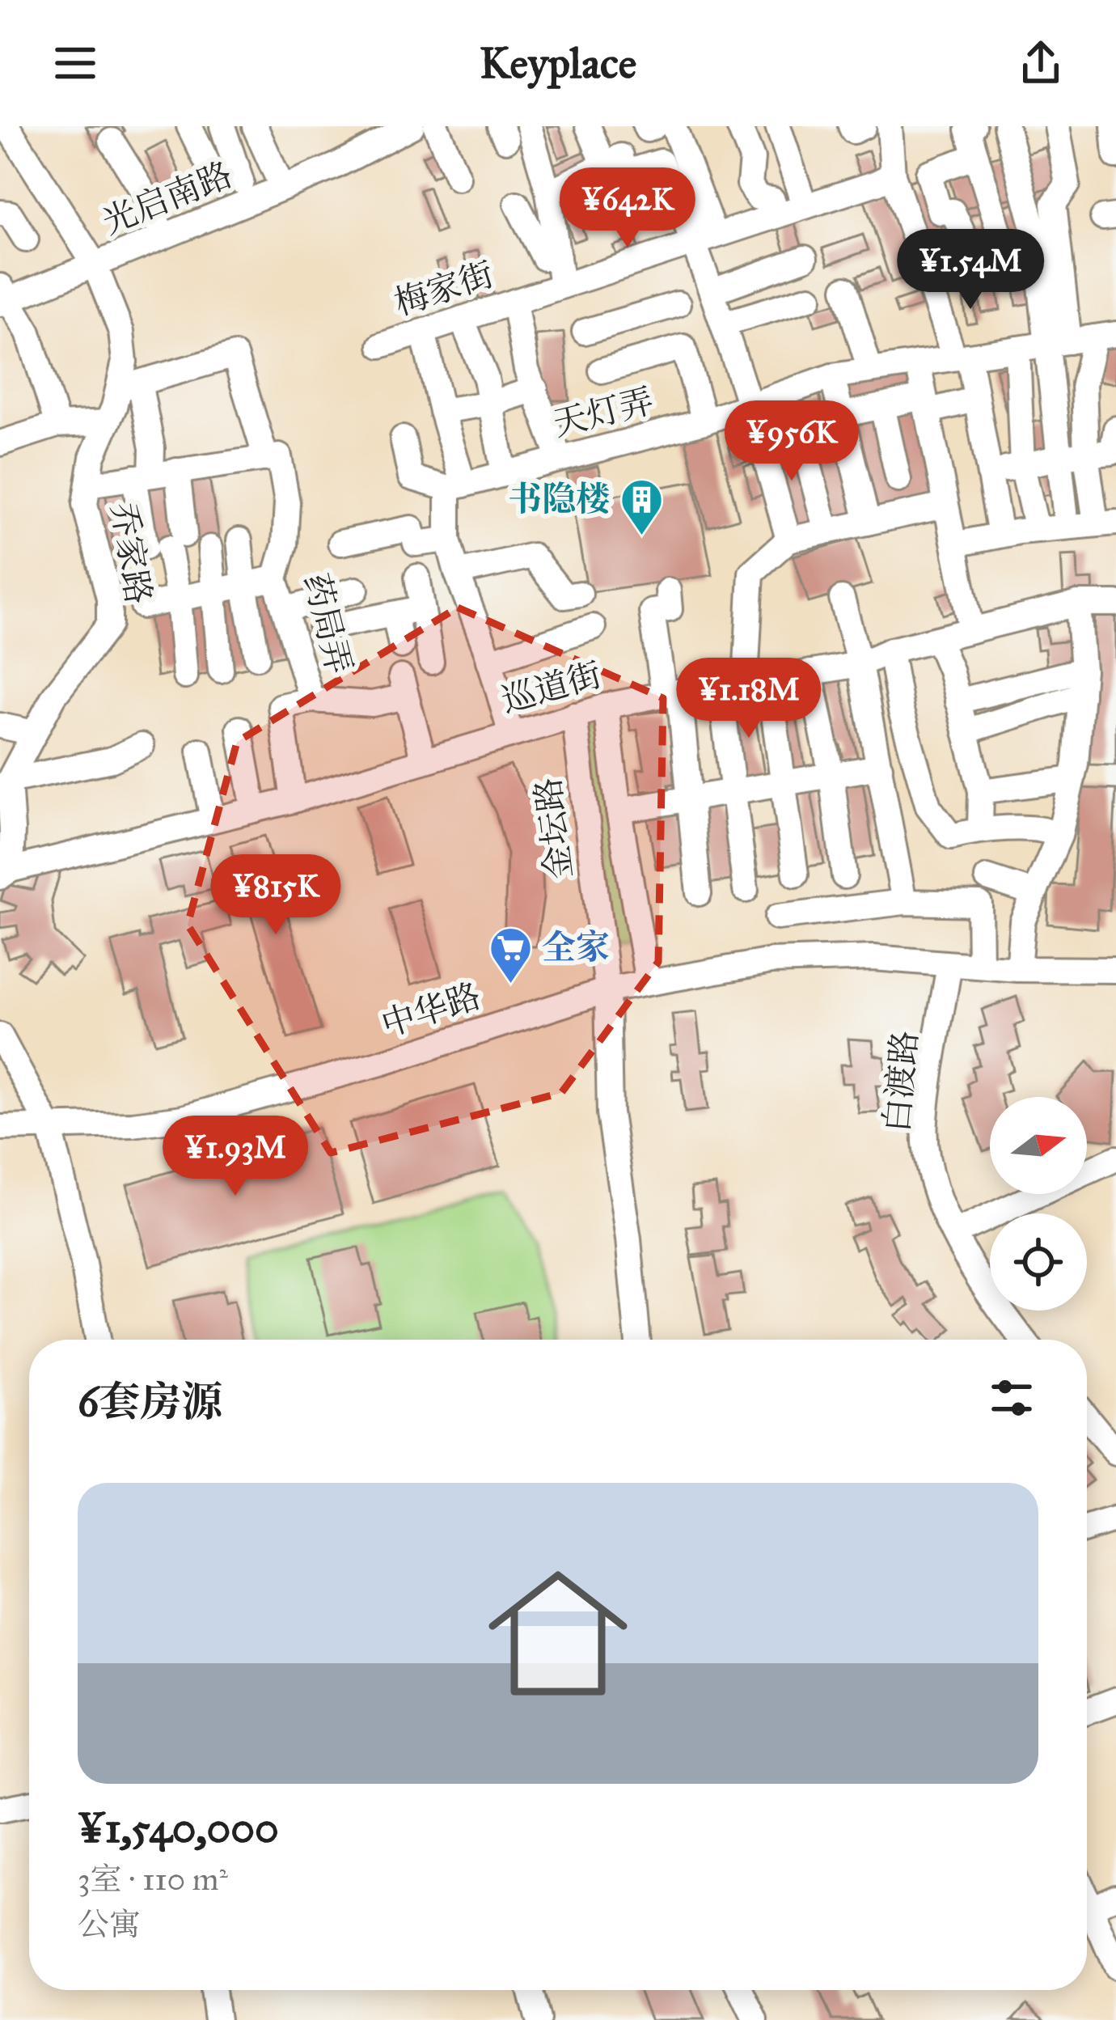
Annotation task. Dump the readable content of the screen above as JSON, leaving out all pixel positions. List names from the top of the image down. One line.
{"streets":{"street":["光启南路","梅家街","天灯弄","乔家路","药局弄","巡道街","金坛路","中华路","白渡路"]},"crossings":[["光启南路","乔家路"],["乔家路","药局弄"],["药局弄","巡道街"],["巡道街","金坛路"],["金坛路","中华路"],["中华路","白渡路"]],"places":{"building":["书隐楼"],"supermarket":["全家"]},"north":"right","page":{"header":"Keyplace","price":["¥642K","¥1.54M","¥956K","¥1.18M","¥815K","¥1.93M"],"heading":"6套房源","list":[{"name":"¥1,540,000","note":"3室 · 110 m² · 公寓"}]}}
